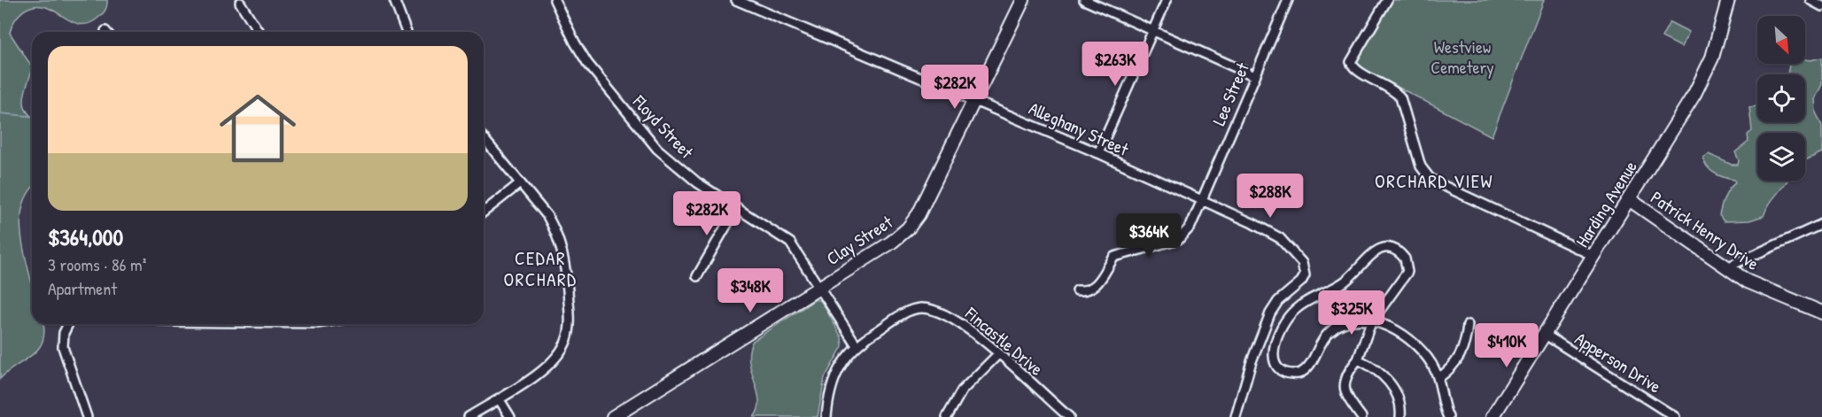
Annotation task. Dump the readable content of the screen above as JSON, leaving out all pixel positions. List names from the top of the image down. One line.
{"streets":{"main road":["Harding Avenue","Patrick Henry Drive","Clay Street"],"street":["Lee Street","Floyd Street","Alleghany Street","Fincastle Drive","Apperson Drive"]},"crossings":[["Lee Street","Alleghany Street"],["Floyd Street","Clay Street"],["Floyd Street","Fincastle Drive"],["Alleghany Street","Clay Street"],["Harding Avenue","Patrick Henry Drive"],["Harding Avenue","Apperson Drive"]],"districts":["ORCHARD VIEW","CEDAR ORCHARD"],"parks":["Westview Cemetery"],"north":"bottom right","page":{"list":[{"name":"$364,000","note":"3 rooms · 86 m² · Apartment"}],"price":["$263K","$282K","$288K","$282K","$364K","$348K","$325K","$410K"]}}
